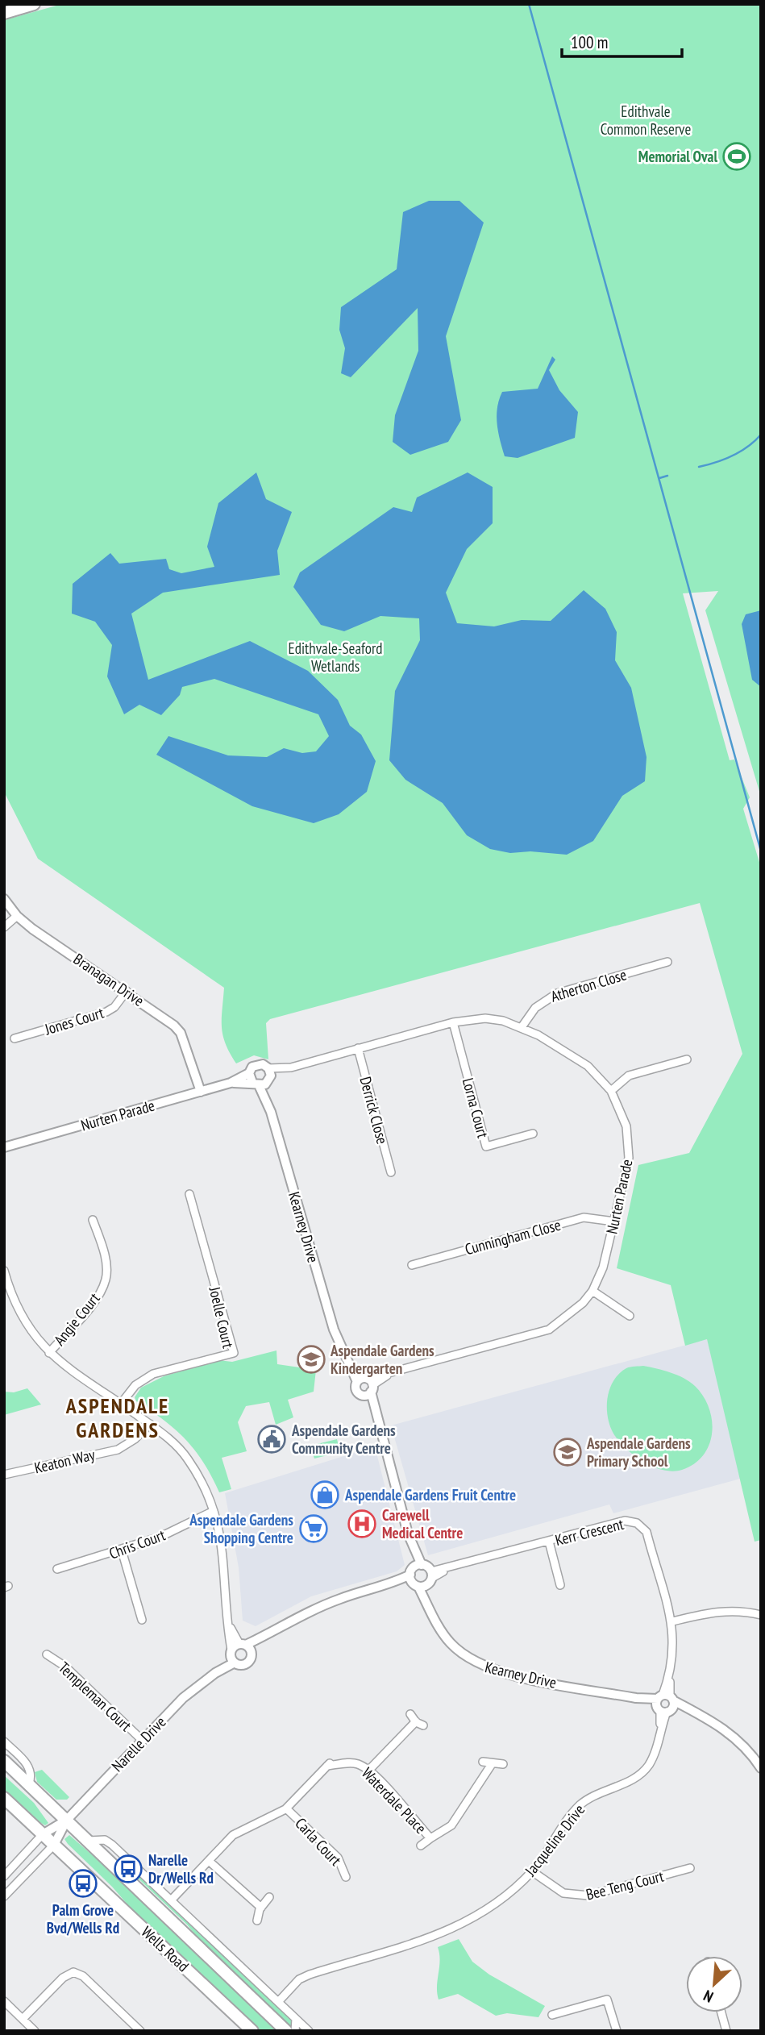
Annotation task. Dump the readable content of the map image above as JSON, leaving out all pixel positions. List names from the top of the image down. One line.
{"streets":{"main road":["Wells Road"],"street":["Branagan Drive","Atherton Close","Jones Court","Lorna Court","Derrick Close","Nurten Parade","Kearney Drive","Cunningham Close","Joelle Court","Angie Court","Keaton Way","Kerr Crescent","Chris Court","Templeman Court","Narelle Drive","Waterdale Place","Jacqueline Drive","Carla Court","Bee Teng Court"]},"crossings":[["Branagan Drive","Jones Court"],["Branagan Drive","Nurten Parade"],["Atherton Close","Nurten Parade"],["Lorna Court","Nurten Parade"],["Derrick Close","Nurten Parade"],["Nurten Parade","Kearney Drive"],["Nurten Parade","Cunningham Close"],["Kearney Drive","Kerr Crescent"],["Kearney Drive","Narelle Drive"],["Kearney Drive","Jacqueline Drive"],["Kerr Crescent","Jacqueline Drive"],["Templeman Court","Narelle Drive"],["Narelle Drive","Wells Road"],["Waterdale Place","Carla Court"],["Jacqueline Drive","Bee Teng Court"]],"districts":["ASPENDALE GARDENS"],"parks":["Edithvale Common Reserve","Edithvale-Seaford Wetlands"],"places":{"sports":["Memorial Oval"],"school or university":["Aspendale Gardens Kindergarten","Aspendale Gardens Primary School"],"public building":["Aspendale Gardens Community Centre"],"shop":["Aspendale Gardens Fruit Centre"],"hospital":["Carewell Medical Centre"],"supermarket":["Aspendale Gardens Shopping Centre"],"bus stop":["Narelle Dr/Wells Rd","Palm Grove Bvd/Wells Rd"]},"scale_bar":"100 m","north":"bottom left"}
